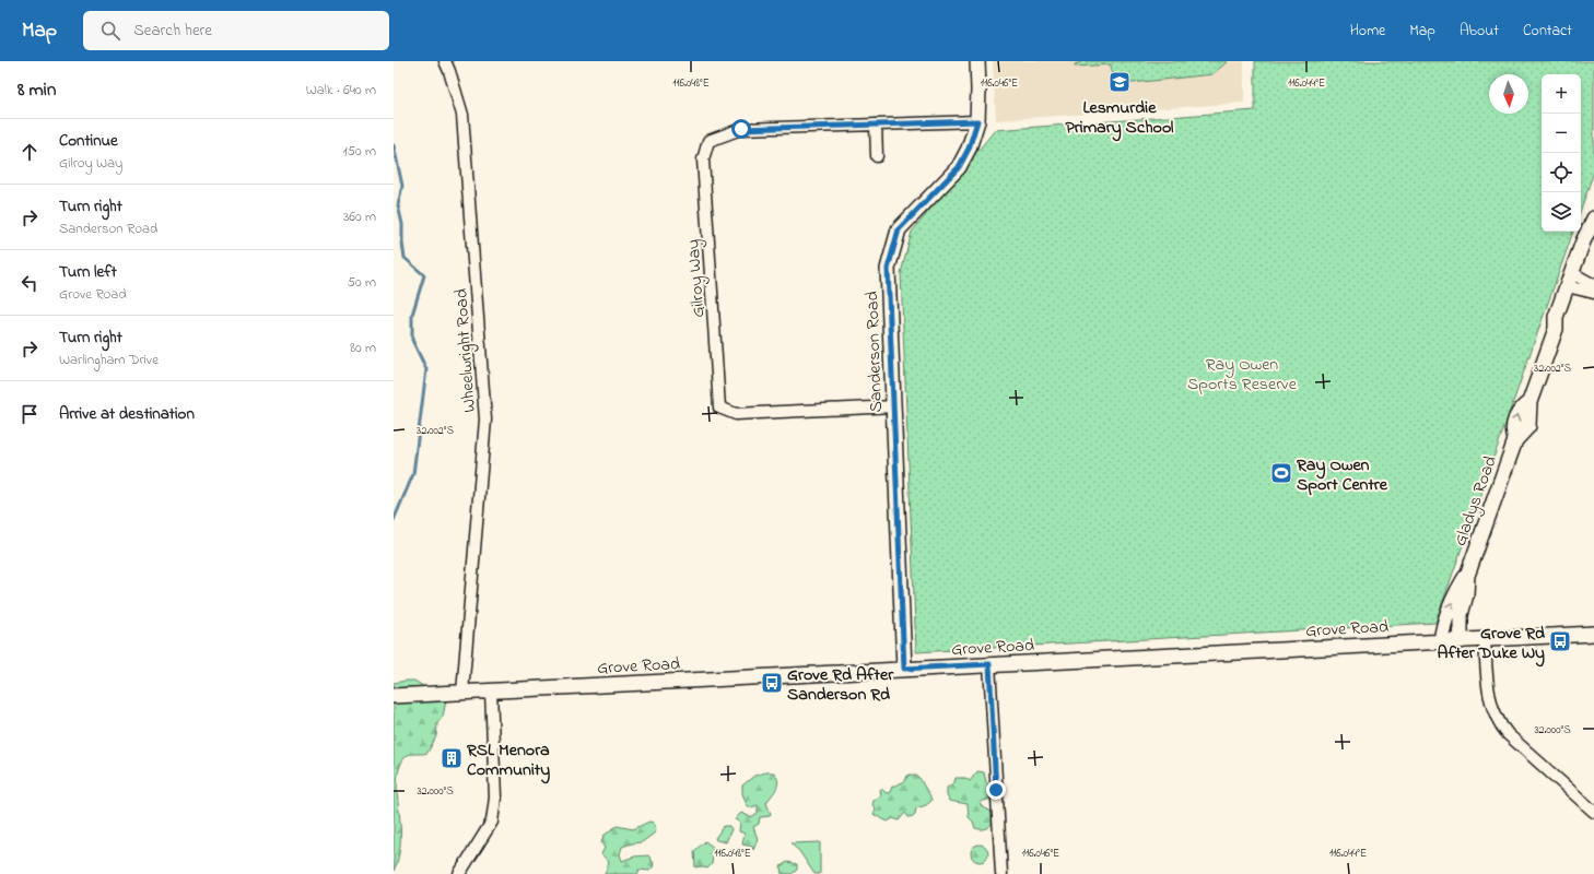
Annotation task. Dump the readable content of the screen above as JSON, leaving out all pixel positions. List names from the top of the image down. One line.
{"streets":{"street":["Gilroy Way","Wheelwright Road","Sanderson Road","Gladys Road","Grove Road"]},"crossings":[["Gilroy Way","Sanderson Road"],["Wheelwright Road","Grove Road"],["Sanderson Road","Grove Road"],["Gladys Road","Grove Road"]],"parks":["Ray Owen Sports Reserve"],"places":{"school or university":["Lesmurdie Primary School"],"sports":["Ray Owen Sport Centre"],"bus stop":["Grove Rd After Duke Wy","Grove Rd After Sanderson Rd"],"building":["RSL Menora Community"]},"north":"bottom","page":{"header":"Map","search":"Search here","nav":["Home","Map","About","Contact"],"heading":["8 min","Walk · 640 m"],"map_buttons":["+","−"],"list":[["Continue","Gilroy Way","150 m"],["Turn right","Sanderson Road","360 m"],["Turn left","Grove Road","50 m"],["Turn right","Warlingham Drive","80 m"],"Arrive at destination"]},"coordinates":["116.048°E","116.046°E","116.044°E","32.002°S","32.000°S"]}
